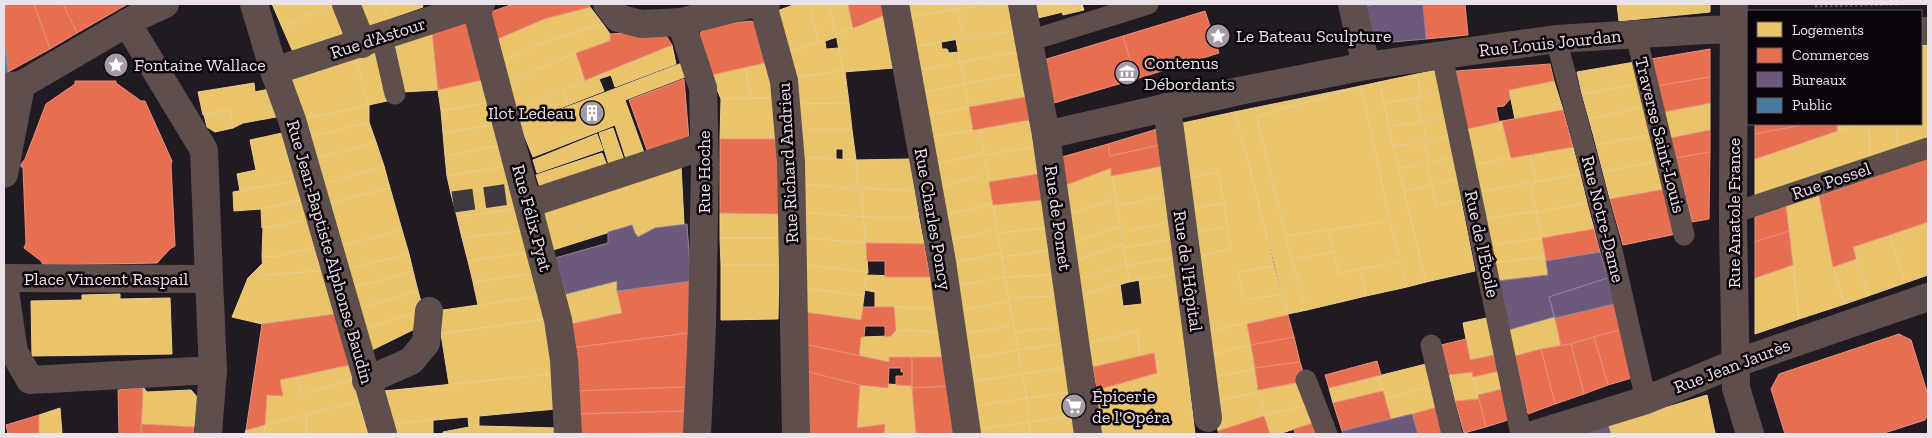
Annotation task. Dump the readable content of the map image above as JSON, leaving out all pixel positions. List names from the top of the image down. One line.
{"streets":{"street":["Rue d'Astour","Rue Louis Jourdan","Traverse Saint-Louis","Rue Richard Andrieu","Rue Hoche","Rue Possel","Rue Anatole France","Rue Félix Pyat","Rue de Pomet","Rue Charles Poncy","Rue Notre-Dame","Rue de l'Étoile","Rue Jean-Baptiste Alphonse Baudin","Rue de l'Hôpital","Place Vincent Raspail","Rue Jean Jaurès"]},"crossings":[["Rue d'Astour","Rue Félix Pyat"],["Rue d'Astour","Rue Jean-Baptiste Alphonse Baudin"],["Rue Louis Jourdan","Traverse Saint-Louis"],["Rue Louis Jourdan","Rue Anatole France"],["Rue Louis Jourdan","Rue de Pomet"],["Rue Louis Jourdan","Rue Notre-Dame"],["Rue Louis Jourdan","Rue de l'Étoile"],["Rue Louis Jourdan","Rue de l'Hôpital"],["Rue Possel","Rue Anatole France"],["Rue Anatole France","Rue Jean Jaurès"],["Rue Notre-Dame","Rue Jean Jaurès"]],"places":{"place":["Le Bateau Sculpture","Fontaine Wallace"],"museum":["Contenus Débordants"],"building":["Ilot Ledeau"],"supermarket":["Épicerie de l'Opéra"]},"legend":["Logements","Commerces","Bureaux","Public"]}
